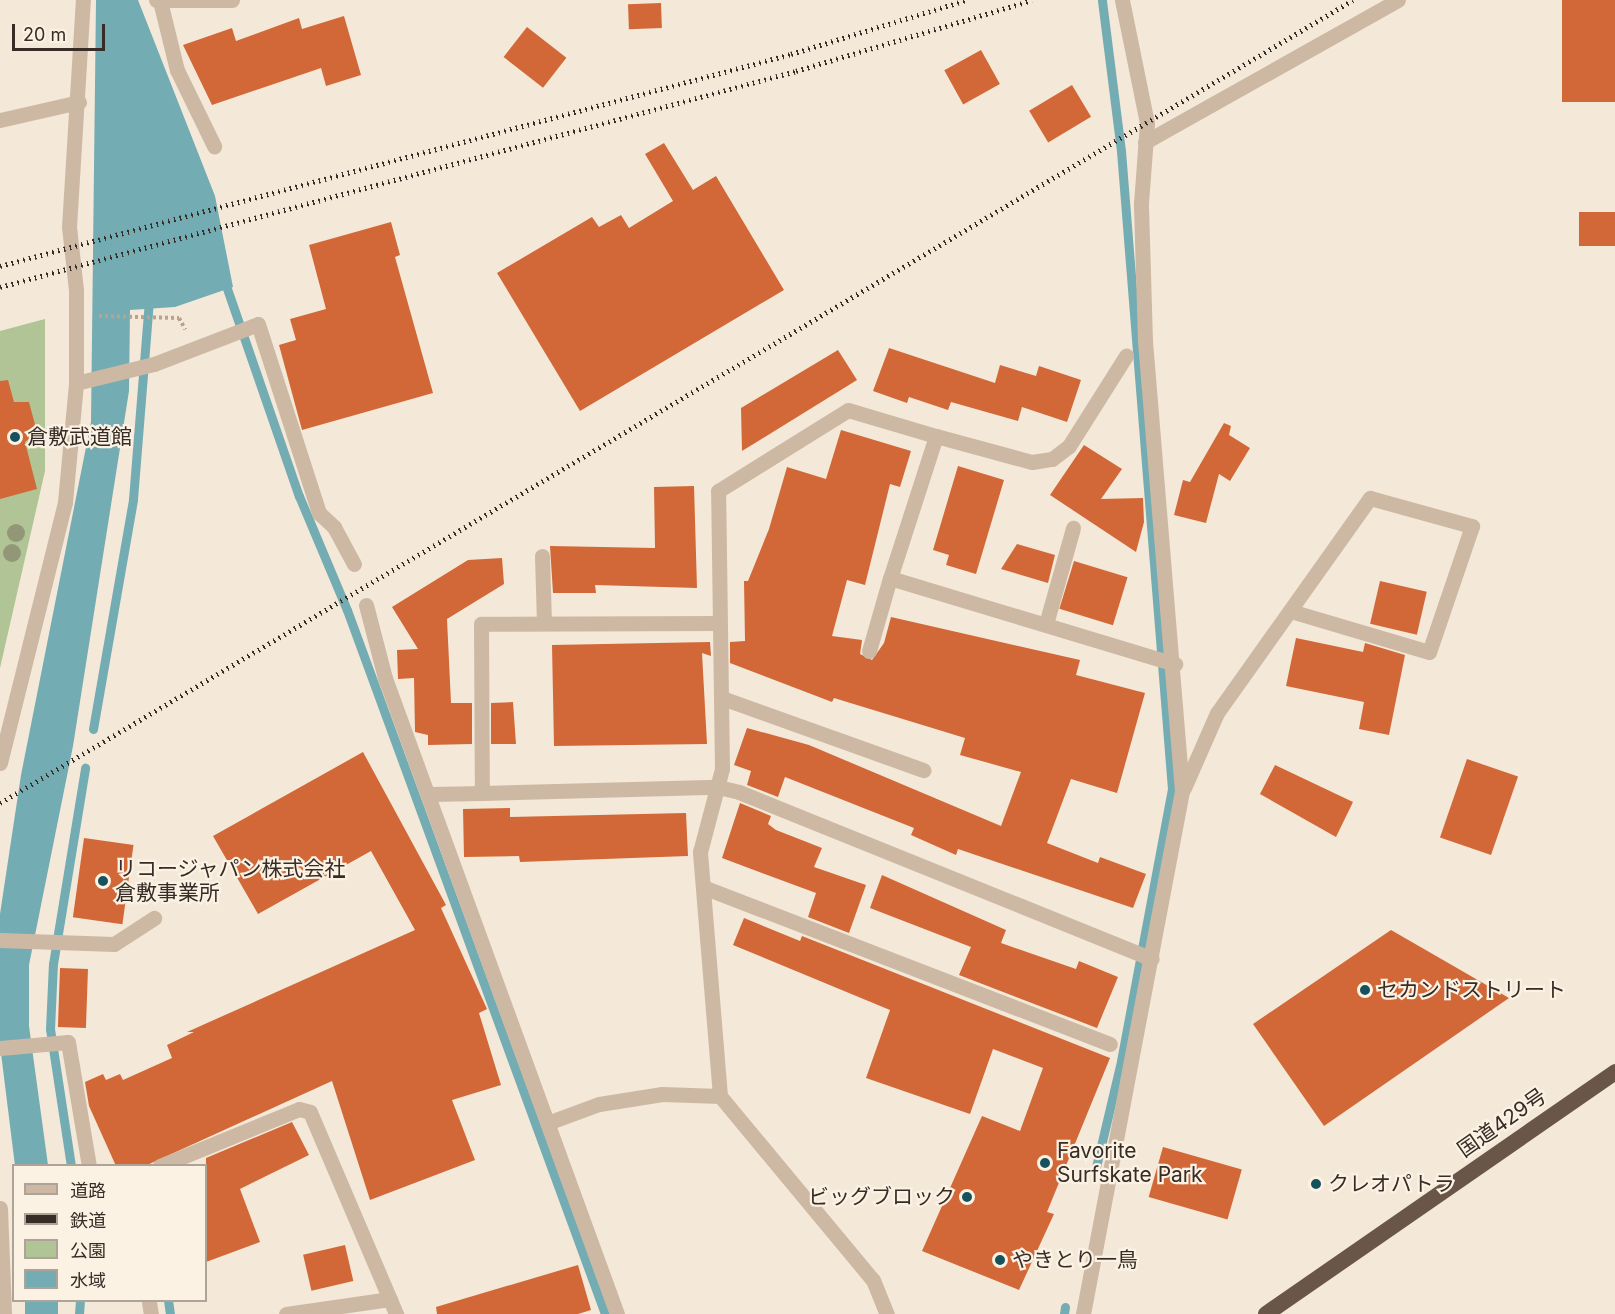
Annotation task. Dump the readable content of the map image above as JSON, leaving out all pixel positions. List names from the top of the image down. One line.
{"streets":{"highway":["国道429号"]},"places":["倉敷武道館","リコージャパン株式会社 倉敷事業所","セカンドストリート","Favorite Surfskate Park","クレオパトラ","ビッグブロック","やきとり一鳥"],"legend":["道路","鉄道","公園","水域"],"scale_bar":"20 m"}
